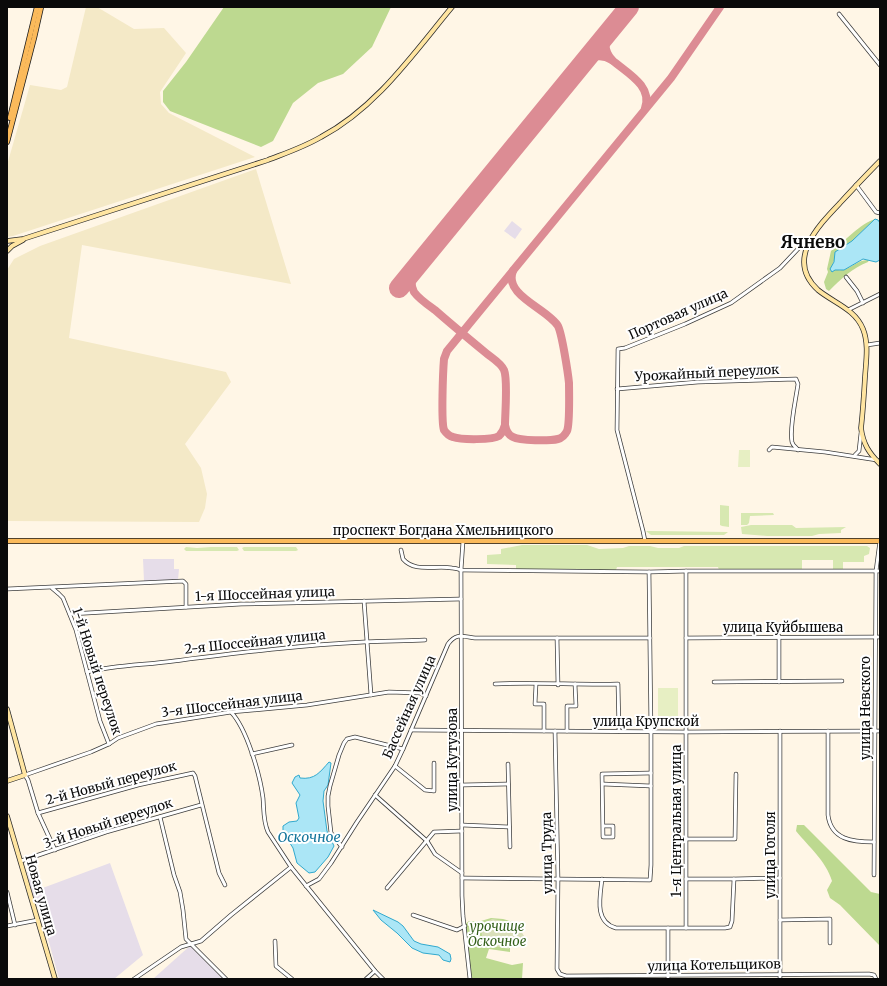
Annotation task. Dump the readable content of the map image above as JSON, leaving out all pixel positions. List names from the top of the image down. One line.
{"streets":{"main road":["проспект Богдана Хмельницкого"],"street":["Портовая улица","Урожайный переулок","1-я Шоссейная улица","улица Куйбышева","2-я Шоссейная улица","1-й Новый переулок","3-я Шоссейная улица","Бассейная улица","улица Невского","улица Крупской","улица Кутузова","2-й Новый переулок","1-я Центральная улица","3-й Новый переулок","улица Труда","улица Гоголя","Новая улица","улица Котельщиков"]},"crossings":[["Портовая улица","Урожайный переулок"],["проспект Богдана Хмельницкого","улица Невского"],["проспект Богдана Хмельницкого","улица Кутузова"],["1-я Шоссейная улица","1-й Новый переулок"],["1-я Шоссейная улица","улица Кутузова"],["улица Куйбышева","улица Невского"],["улица Куйбышева","1-я Центральная улица"],["2-я Шоссейная улица","1-й Новый переулок"],["1-й Новый переулок","3-я Шоссейная улица"],["3-я Шоссейная улица","Бассейная улица"],["3-я Шоссейная улица","Новая улица"],["Бассейная улица","улица Крупской"],["Бассейная улица","улица Кутузова"],["улица Невского","улица Крупской"],["улица Крупской","улица Кутузова"],["улица Крупской","1-я Центральная улица"],["улица Крупской","улица Труда"],["улица Крупской","улица Гоголя"],["2-й Новый переулок","3-й Новый переулок"],["2-й Новый переулок","Новая улица"],["3-й Новый переулок","Новая улица"],["улица Труда","улица Котельщиков"],["улица Гоголя","улица Котельщиков"]],"districts":["Ячнево"],"water":["Оскочное"],"parks":["урочище Оскочное"]}
